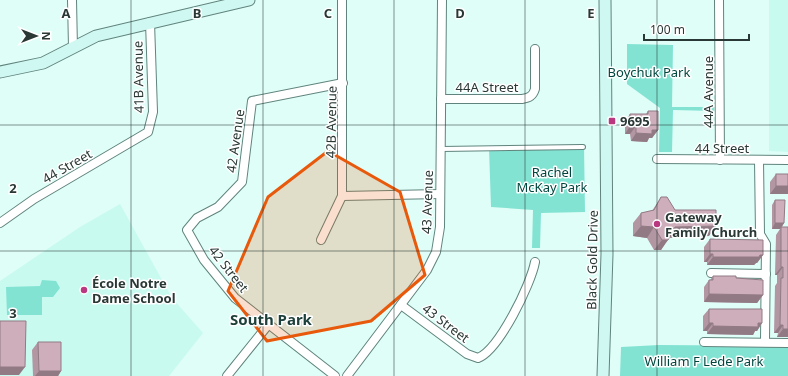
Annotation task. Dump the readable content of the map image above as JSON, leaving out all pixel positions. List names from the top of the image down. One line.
{"streets":{"main road":["Black Gold Drive"],"street":["41B Avenue","44A Street","44A Avenue","42B Avenue","42 Avenue","44 Street","43 Avenue","42 Street","43 Street"]},"crossings":[["41B Avenue","44 Street"],["44A Street","43 Avenue"],["44A Avenue","44 Street"],["42B Avenue","42 Avenue"],["42 Avenue","42 Street"],["43 Avenue","43 Street"]],"districts":["South Park"],"parks":["Boychuk Park","Rachel McKay Park","William F Lede Park"],"places":{"transit":["9695"],"other":["Gateway Family Church","École Notre Dame School"]},"scale_bar":"100 m","north":"right","grid":{"columns":["A","B","C","D","E"],"rows":["2","3"]}}
